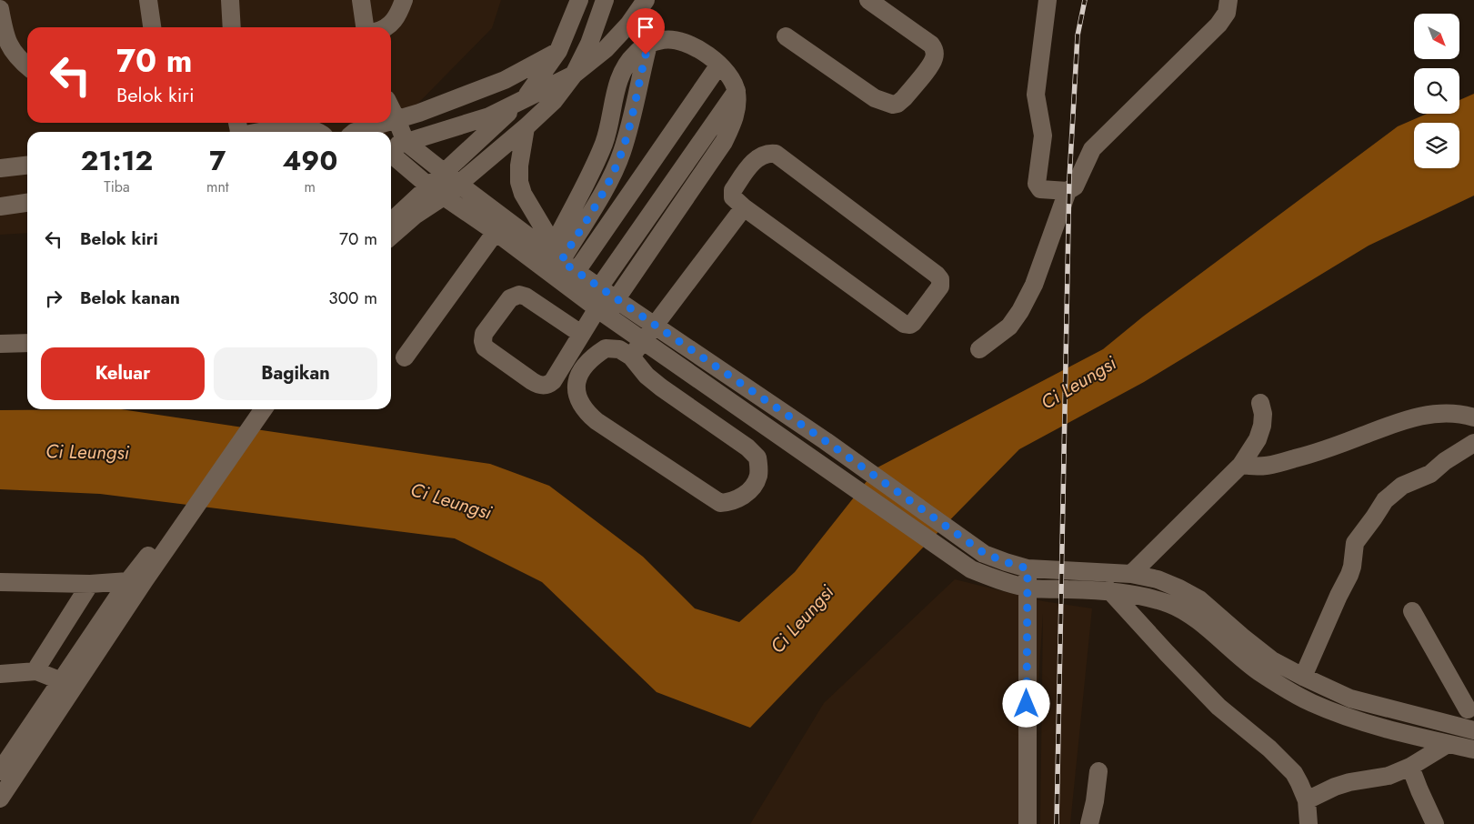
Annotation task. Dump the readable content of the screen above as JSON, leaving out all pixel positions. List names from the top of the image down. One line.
{"water":["Ci Leungsi"],"north":"bottom right","page":{"turn":["70 m","Belok kiri"],"eta":["21:12","Tiba","7","mnt","490","m"],"list":[{"name":"Belok kiri","value":"70 m"},{"name":"Belok kanan","value":"300 m"}],"buttons":["Keluar","Bagikan"]}}
